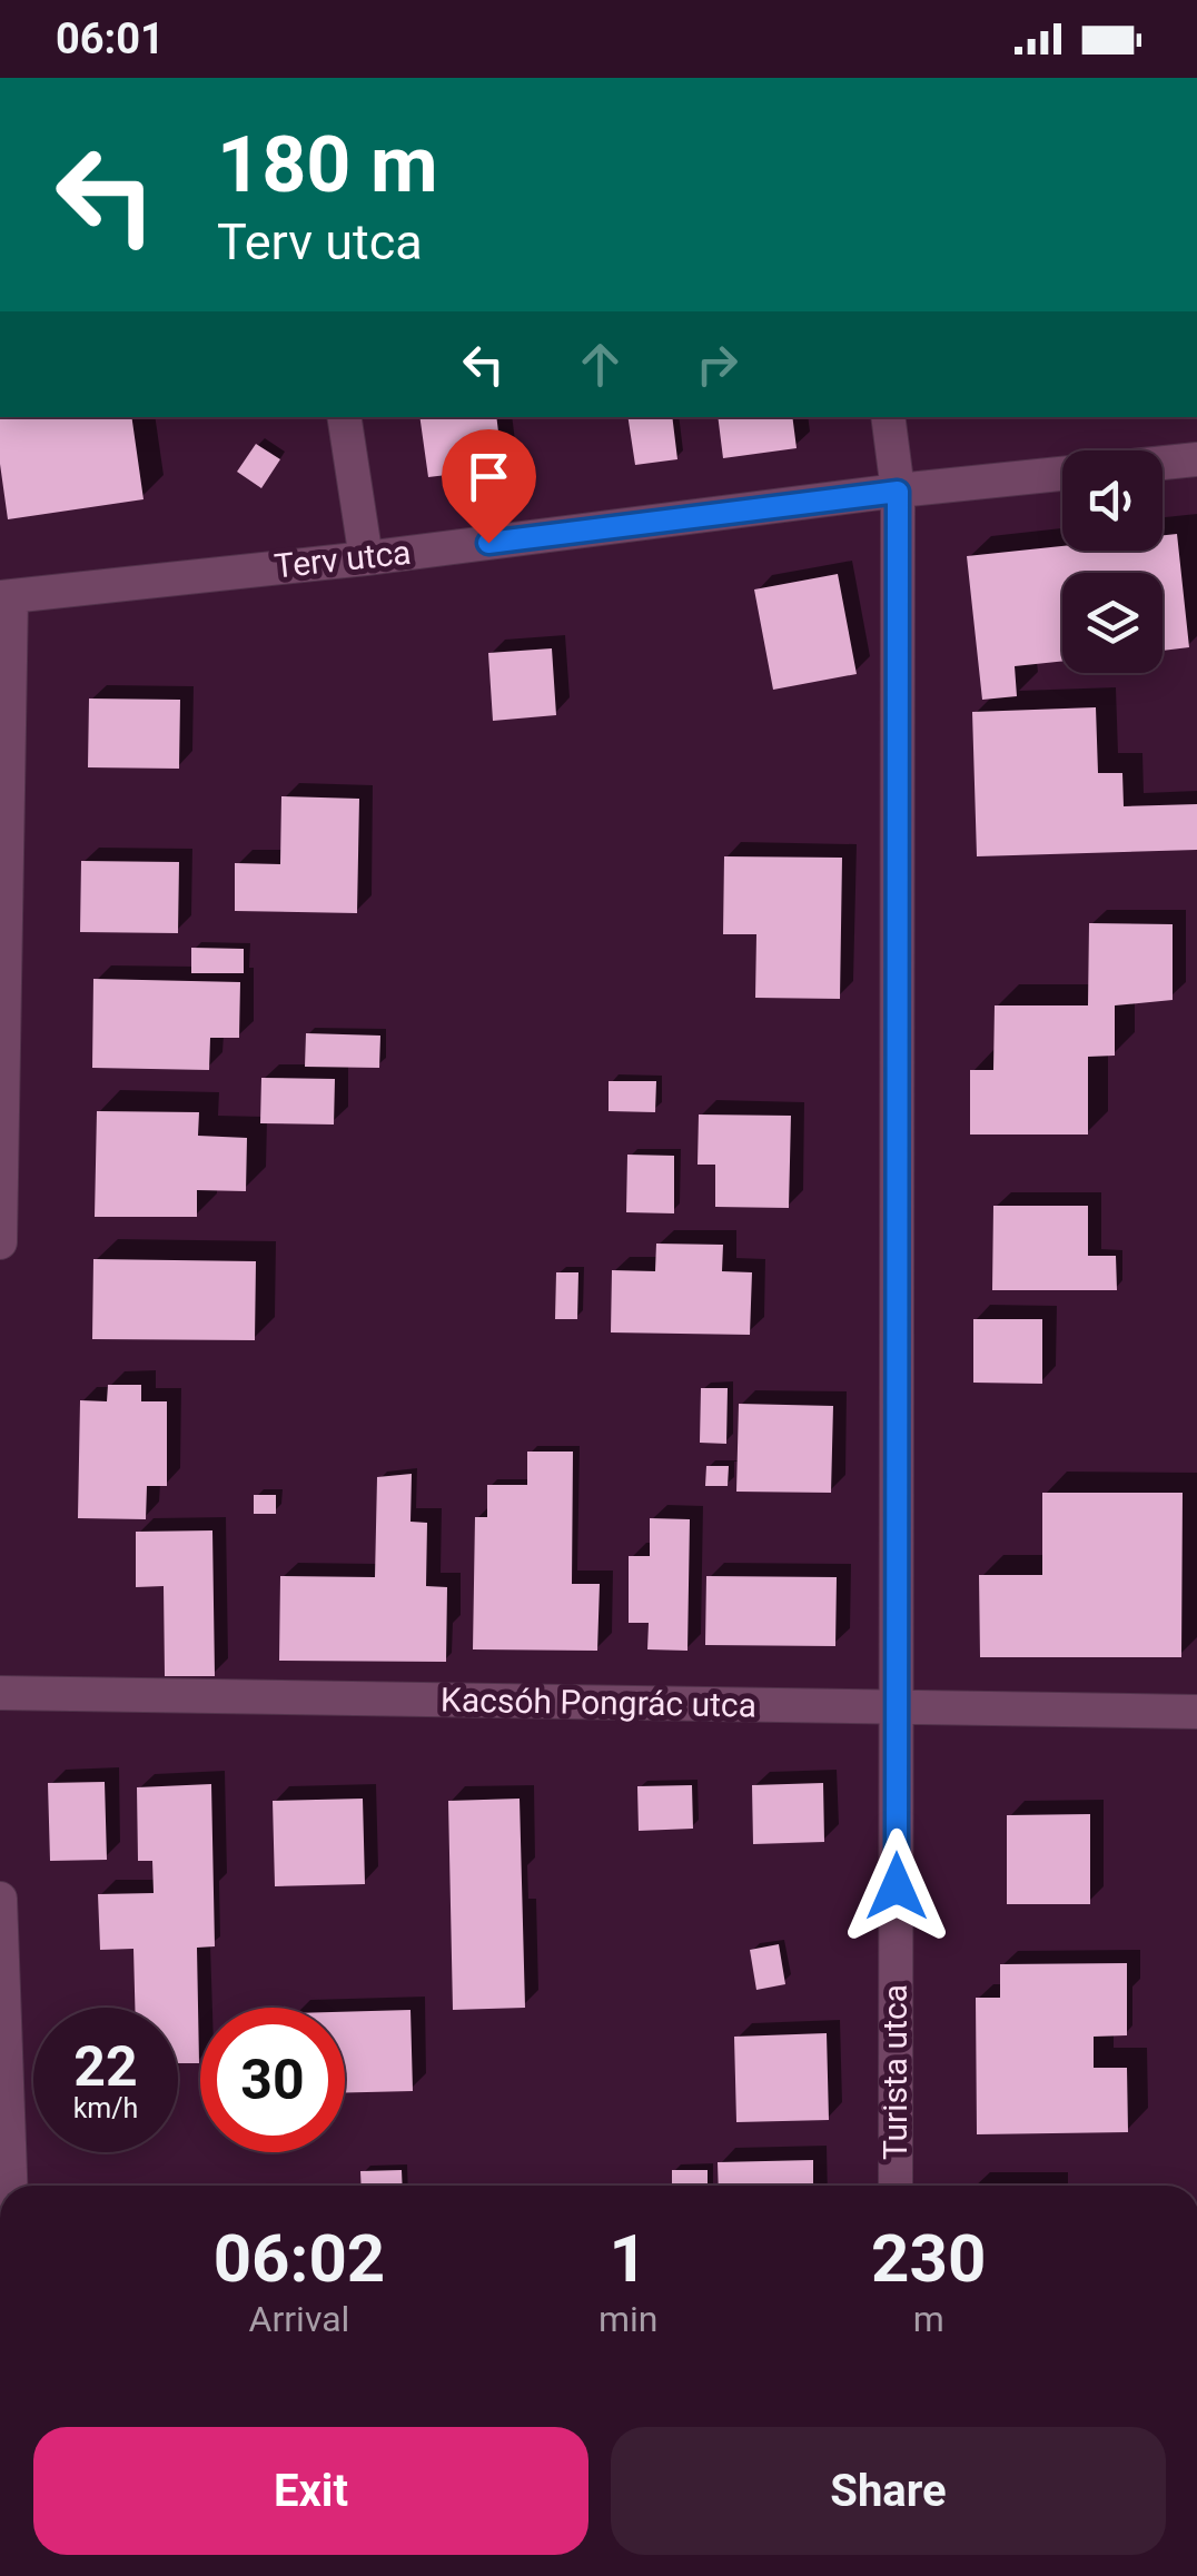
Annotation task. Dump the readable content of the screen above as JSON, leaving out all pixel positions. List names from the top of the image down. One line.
{"streets":{"street":["Terv utca","Kacsóh Pongrác utca","Turista utca"]},"crossings":[["Terv utca","Turista utca"],["Kacsóh Pongrác utca","Turista utca"]],"page":{"status":"06:01","turn":["180 m","Terv utca"],"speed":"22 km/h","limit":"30","eta":["06:02","Arrival","1","min","230","m"],"buttons":["Exit","Share"]}}
